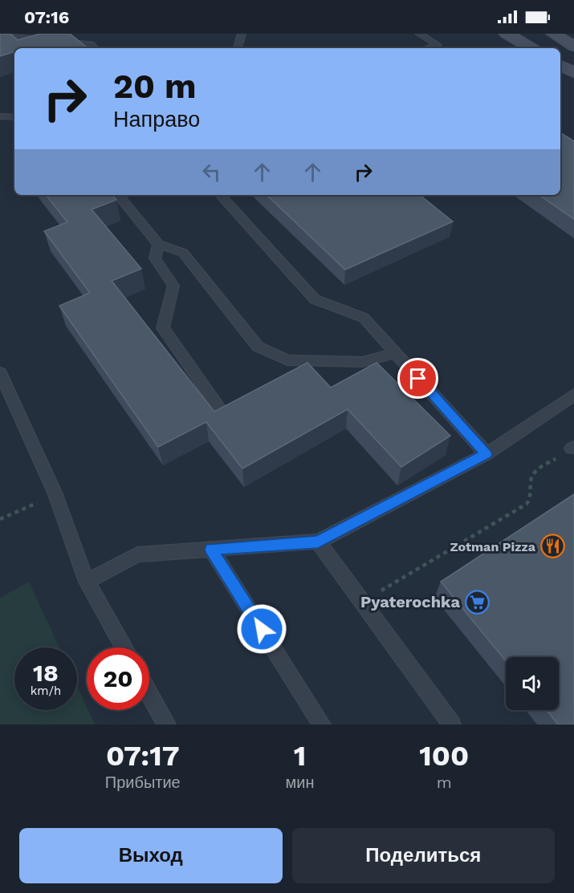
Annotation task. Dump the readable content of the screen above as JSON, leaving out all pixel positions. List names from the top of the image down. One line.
{"places":{"restaurant":["Zotman Pizza"],"supermarket":["Pyaterochka"]},"page":{"status":"07:16","turn":["20 m","Направо"],"speed":"18 km/h","limit":"20","eta":["07:17","Прибытие","1","мин","100","m"],"buttons":["Выход","Поделиться"]}}
